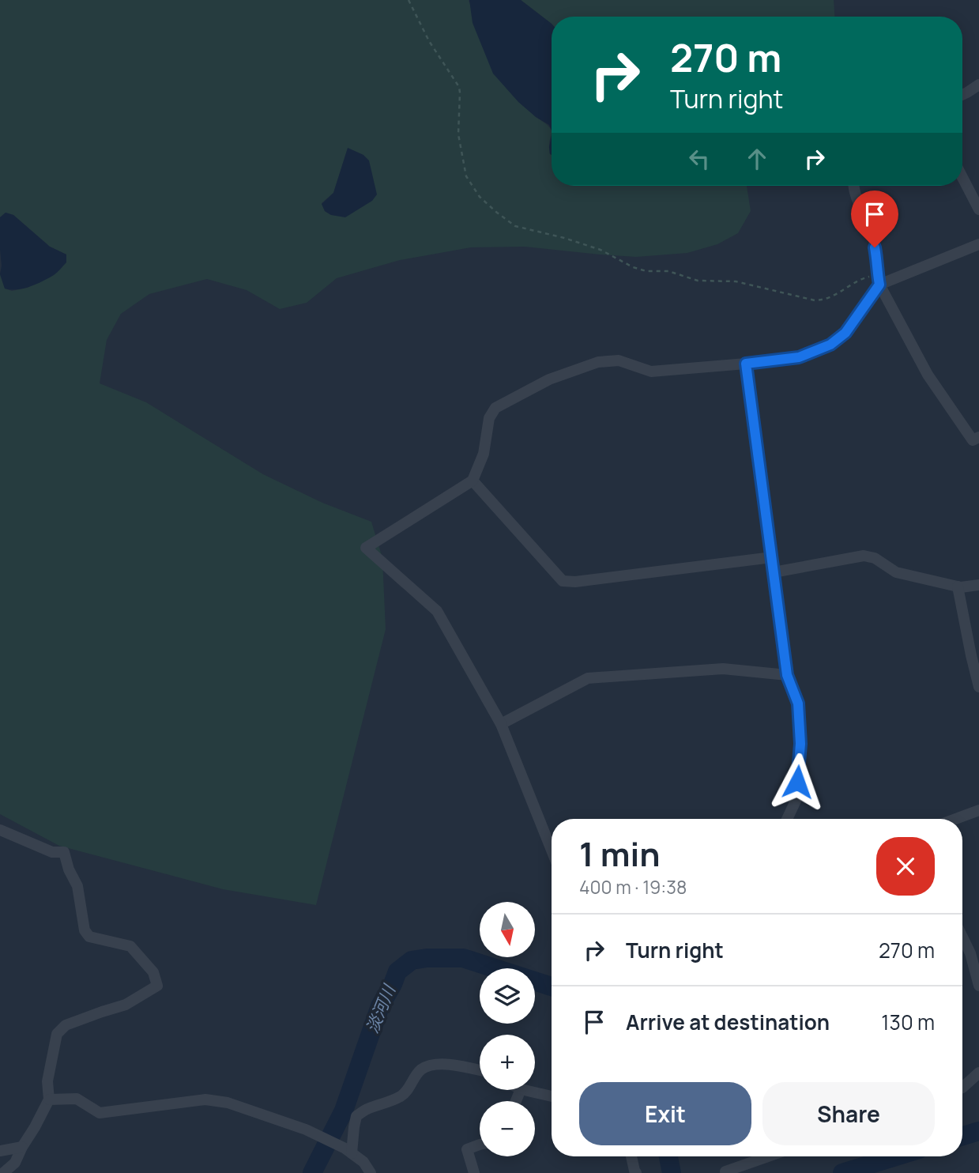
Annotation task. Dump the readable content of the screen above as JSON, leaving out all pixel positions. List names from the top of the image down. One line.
{"water":["淡河川"],"north":"bottom","page":{"turn":["270 m","Turn right"],"heading":["1 min","400 m · 19:38"],"map_buttons":["+","−"],"list":[{"name":"Turn right","value":"270 m"},{"name":"Arrive at destination","value":"130 m"}],"buttons":["Exit","Share"]}}
